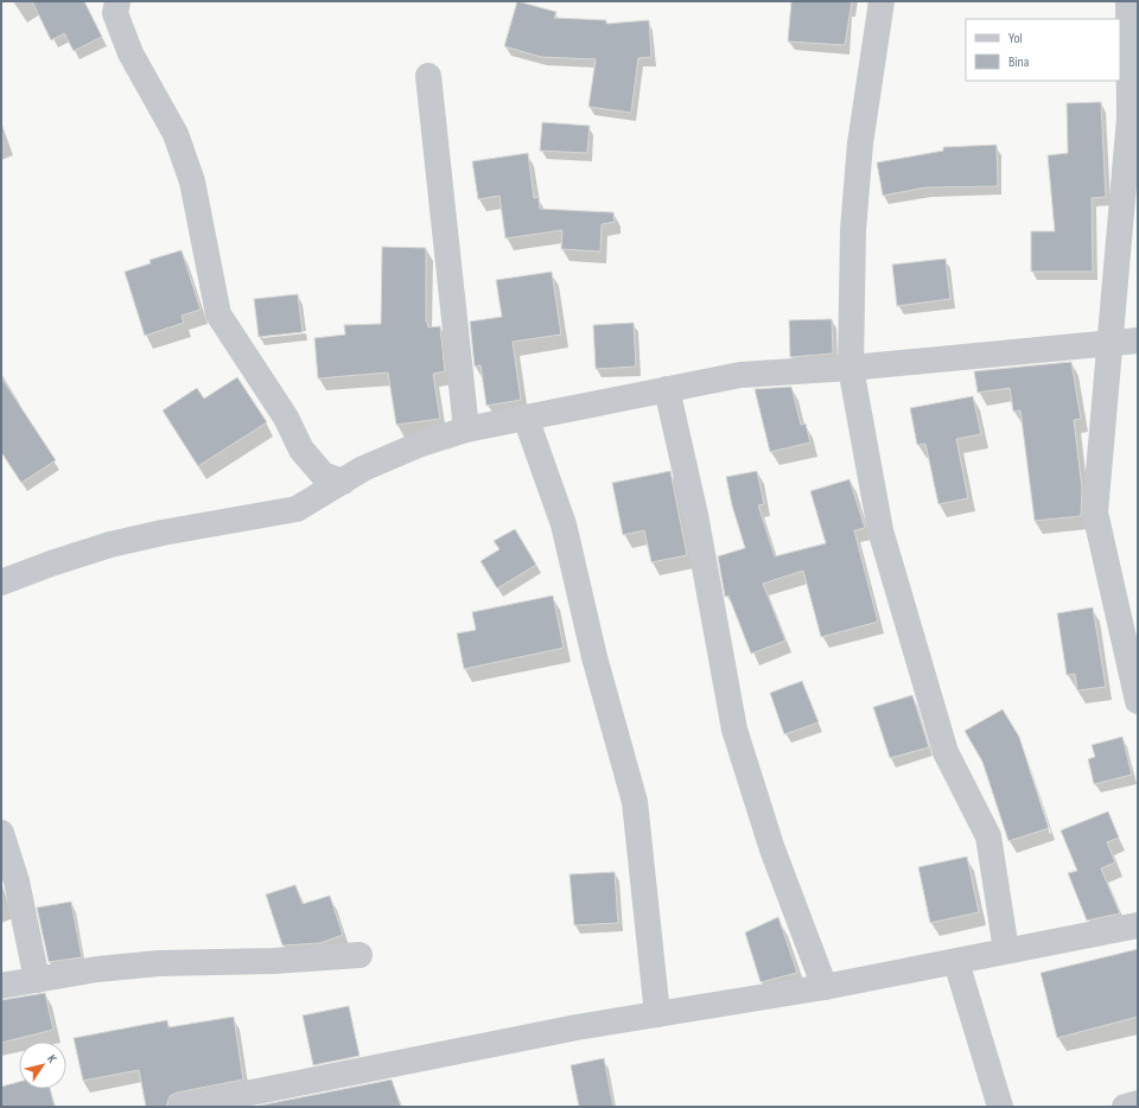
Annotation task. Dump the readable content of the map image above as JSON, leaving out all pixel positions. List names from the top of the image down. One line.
{"legend":["Yol","Bina"],"north":"top right"}
